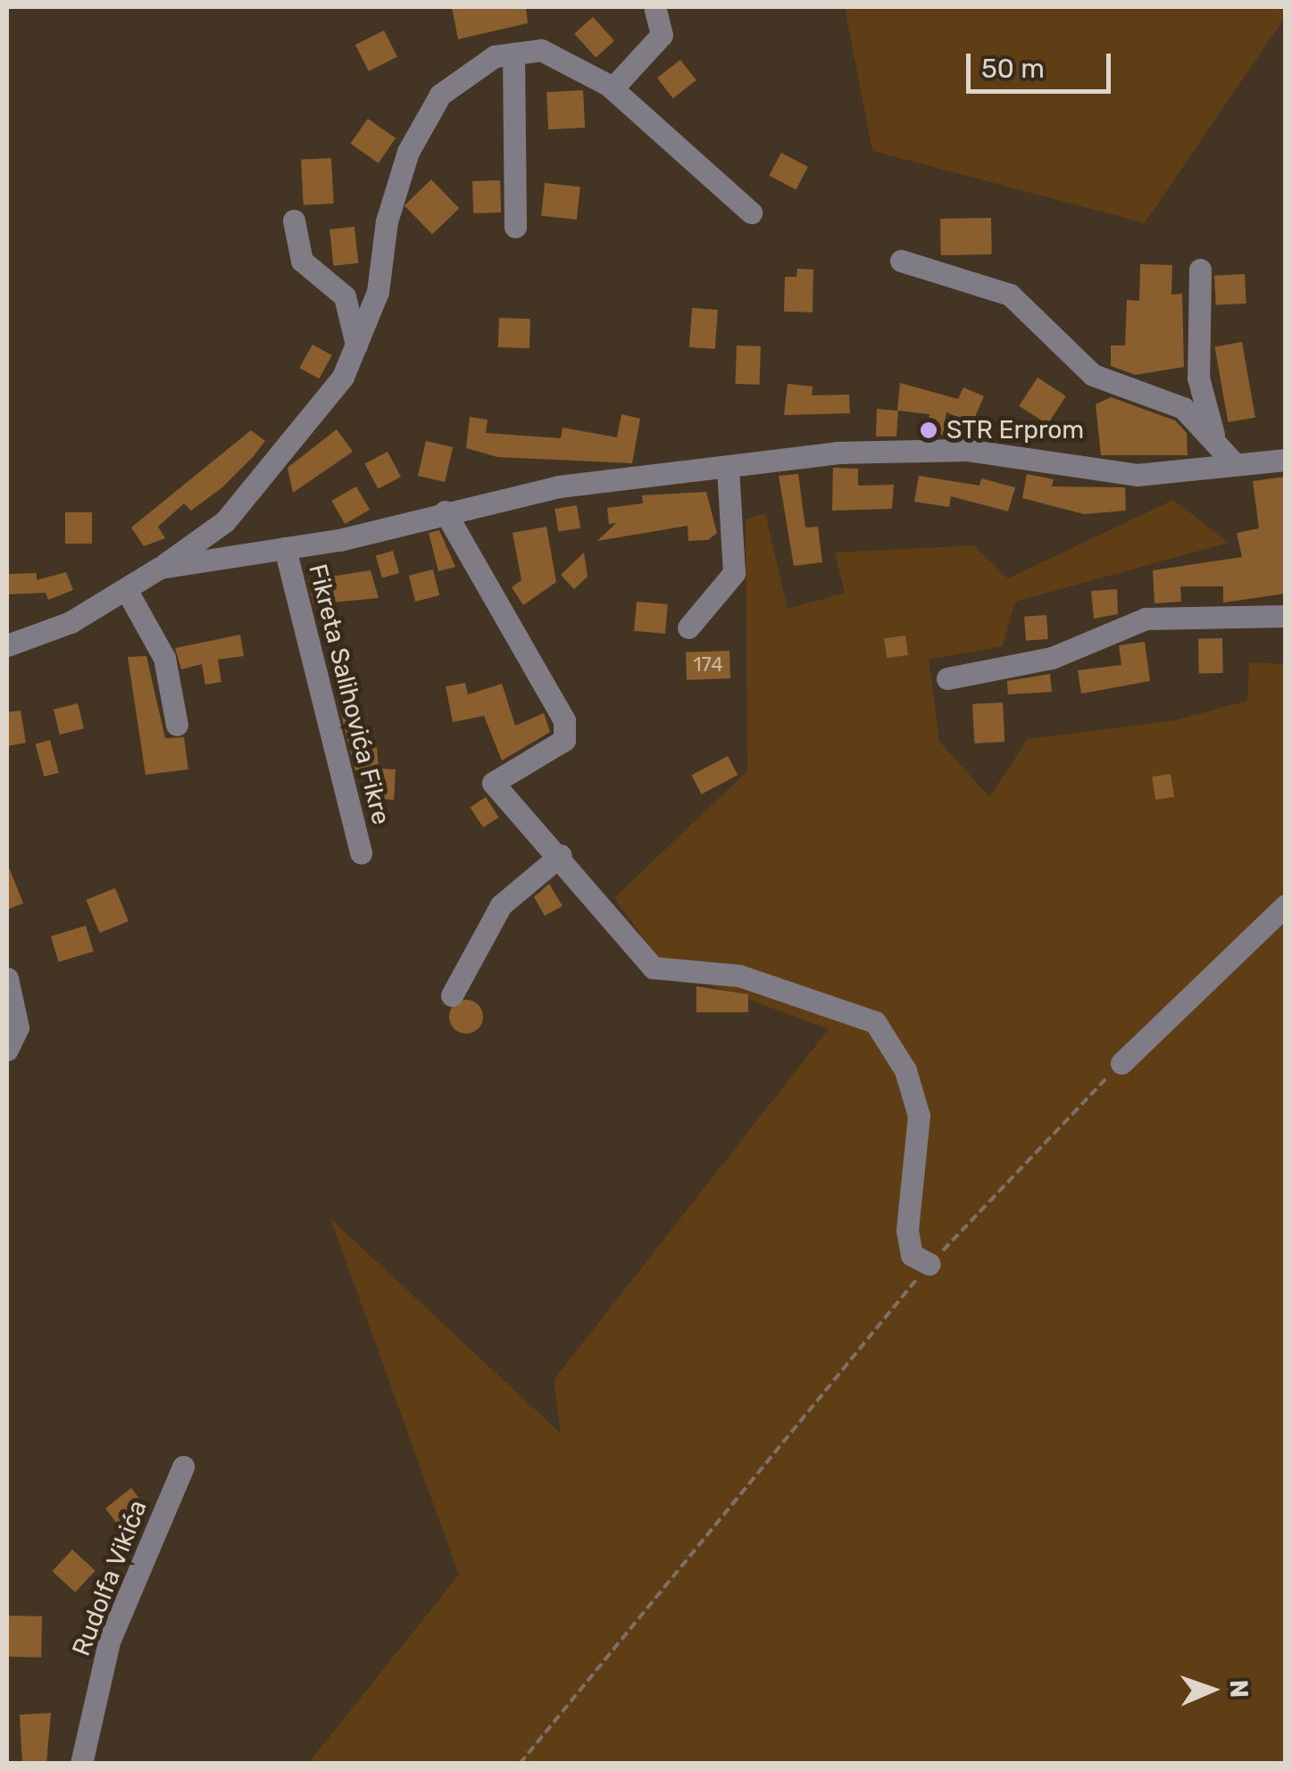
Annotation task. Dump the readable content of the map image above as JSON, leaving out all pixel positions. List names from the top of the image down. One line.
{"streets":{"street":["Fikreta Salihovića Fikre","Rudolfa Vikića"]},"places":["STR Erprom"],"house_numbers":["174"],"scale_bar":"50 m","north":"right"}
